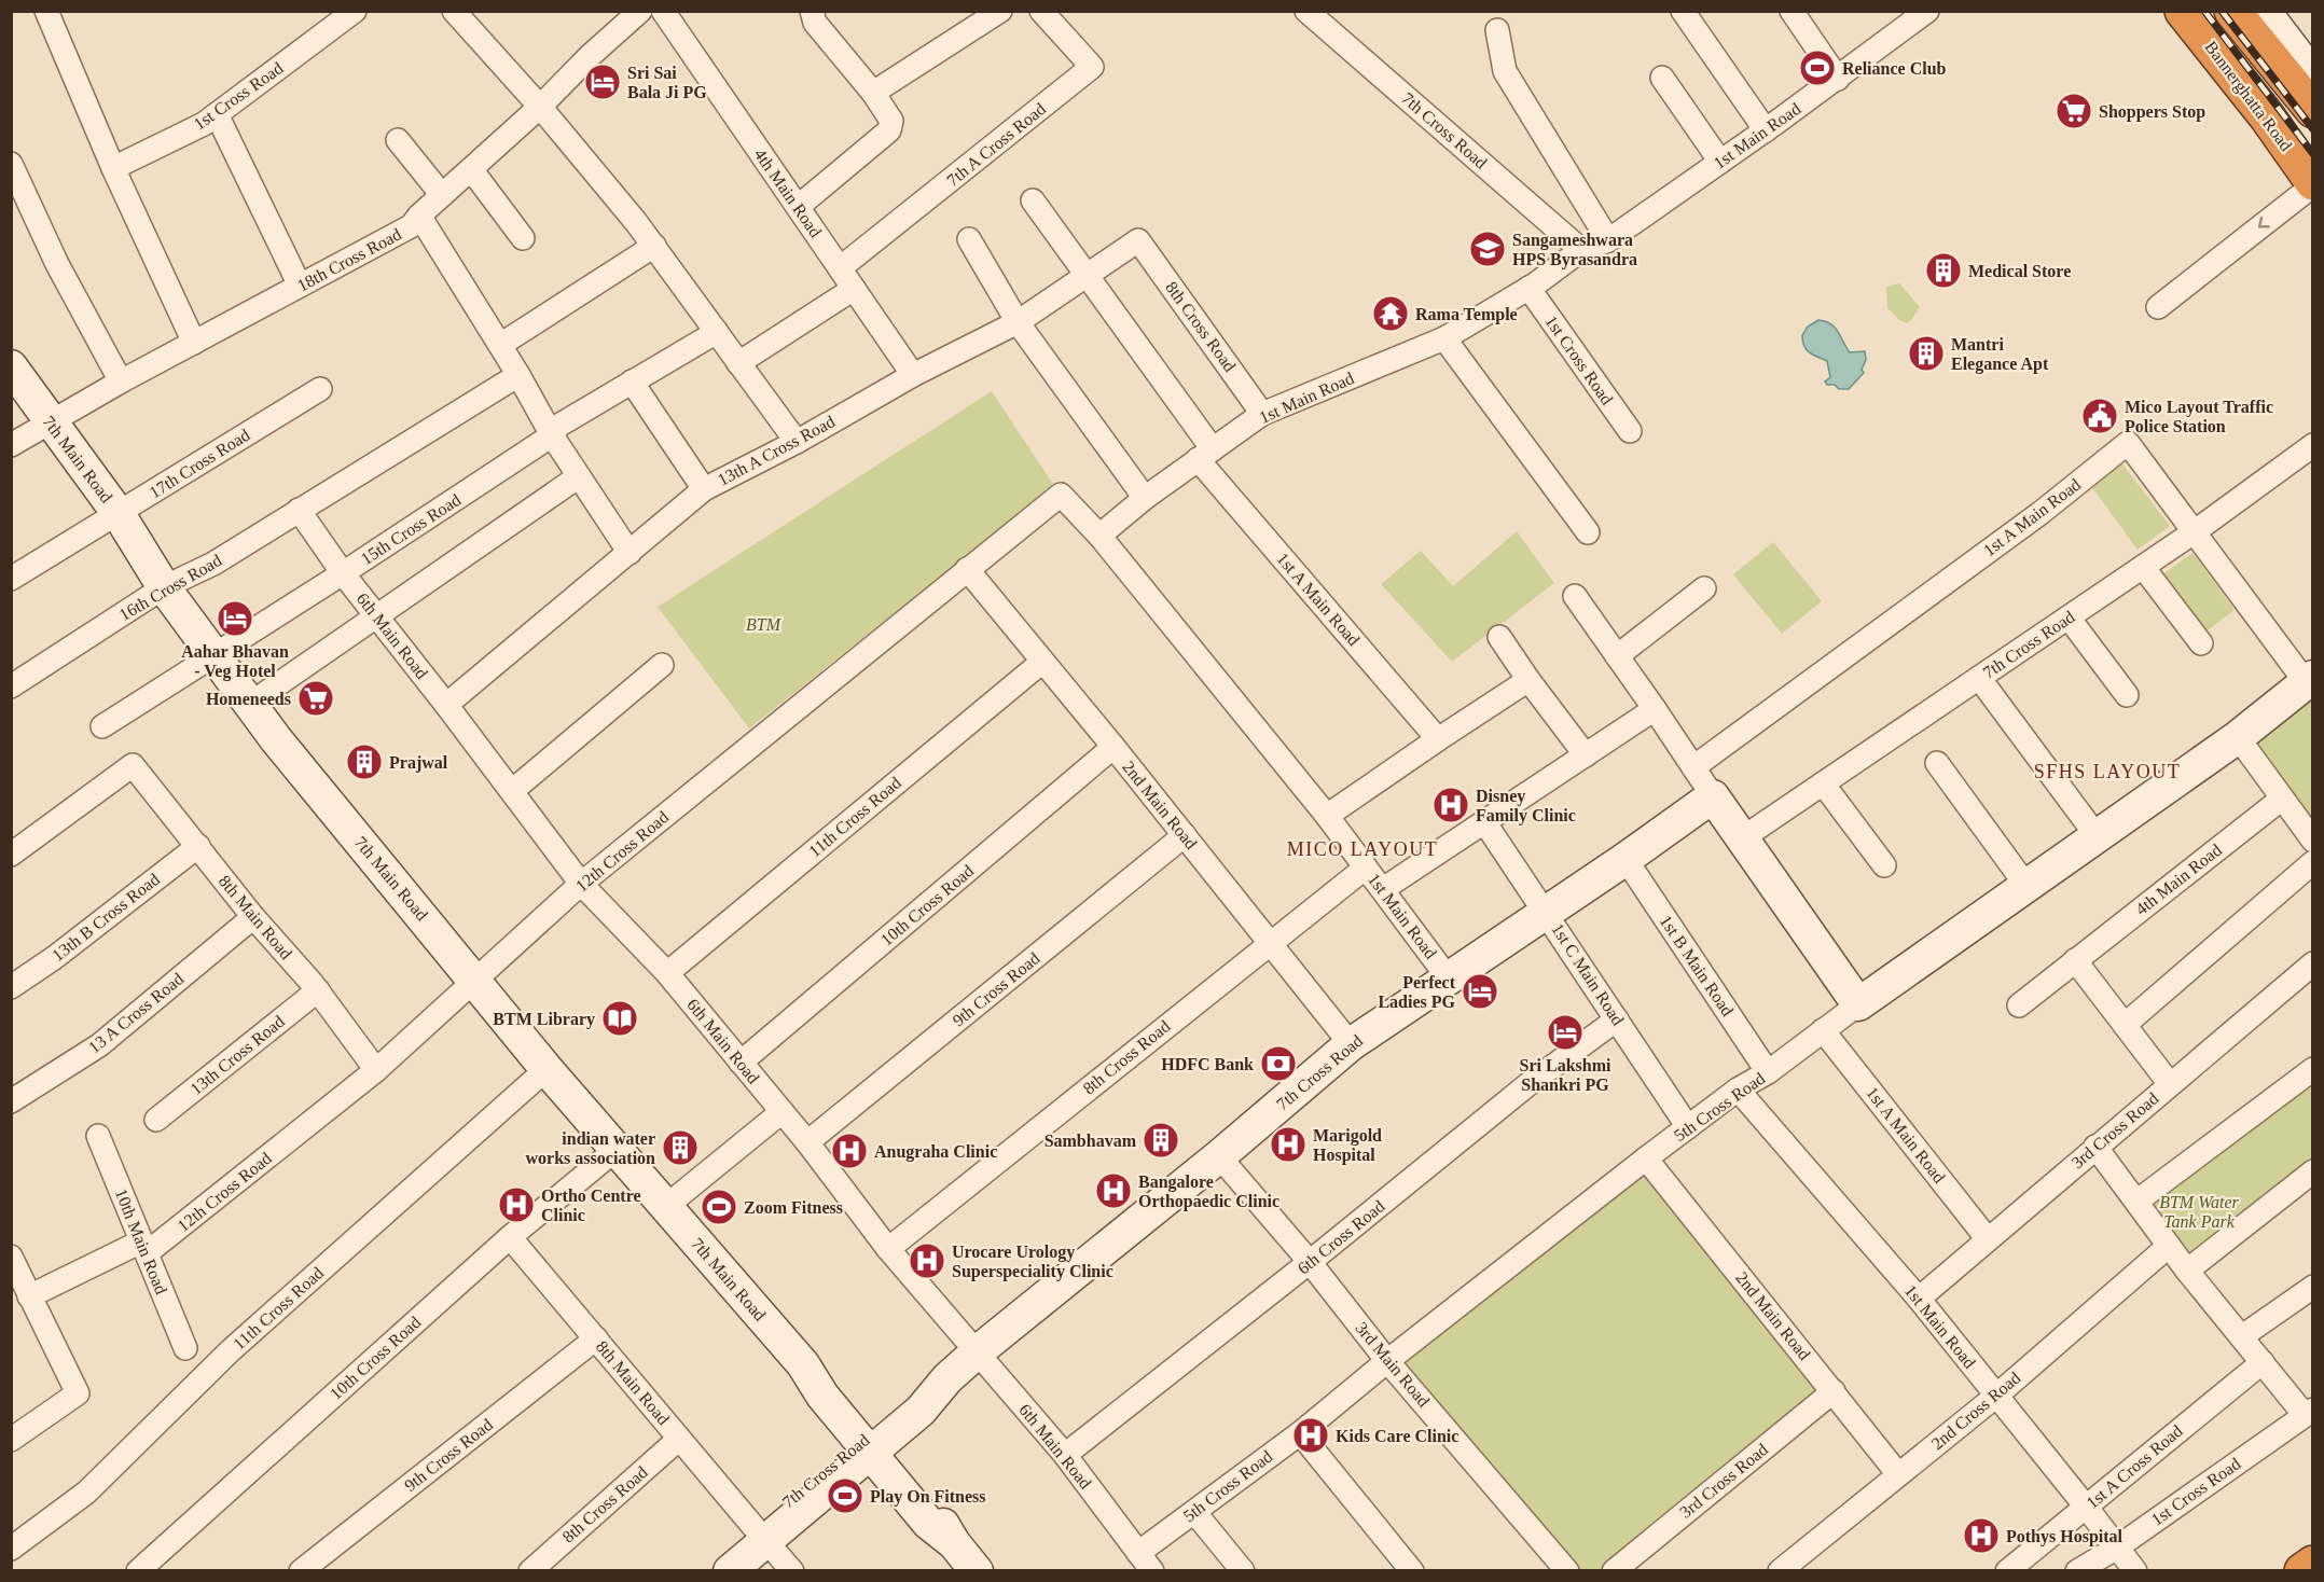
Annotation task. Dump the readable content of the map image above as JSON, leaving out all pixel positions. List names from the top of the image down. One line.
{"streets":{"highway":["Bannerghatta Road"],"street":["1st Cross Road","7th Cross Road","1st Main Road","7th A Cross Road","4th Main Road","18th Cross Road","8th Cross Road","13th A Cross Road","7th Main Road","17th Cross Road","1st A Main Road","15th Cross Road","16th Cross Road","6th Main Road","2nd Main Road","11th Cross Road","12th Cross Road","10th Cross Road","13th B Cross Road","8th Main Road","1st B Main Road","1st C Main Road","9th Cross Road","13 A Cross Road","13th Cross Road","5th Cross Road","3rd Cross Road","6th Cross Road","10th Main Road","3rd Main Road","2nd Cross Road","1st A Cross Road"]},"crossings":[["1st Cross Road","1st Main Road"],["7th Cross Road","1st Main Road"],["7th Cross Road","7th Main Road"],["7th Cross Road","1st A Main Road"],["7th Cross Road","6th Main Road"],["7th Cross Road","2nd Main Road"],["7th Cross Road","8th Main Road"],["7th Cross Road","1st B Main Road"],["7th Cross Road","1st C Main Road"],["7th Cross Road","3rd Main Road"],["1st Main Road","8th Cross Road"],["1st Main Road","1st A Main Road"],["1st Main Road","12th Cross Road"],["1st Main Road","5th Cross Road"],["1st Main Road","3rd Cross Road"],["1st Main Road","2nd Cross Road"],["1st Main Road","1st A Cross Road"],["7th A Cross Road","4th Main Road"],["4th Main Road","13th A Cross Road"],["18th Cross Road","7th Main Road"],["8th Cross Road","13th A Cross Road"],["8th Cross Road","6th Main Road"],["8th Cross Road","2nd Main Road"],["8th Cross Road","8th Main Road"],["13th A Cross Road","1st A Main Road"],["13th A Cross Road","6th Main Road"],["7th Main Road","17th Cross Road"],["7th Main Road","15th Cross Road"],["7th Main Road","16th Cross Road"],["7th Main Road","11th Cross Road"],["7th Main Road","12th Cross Road"],["7th Main Road","10th Cross Road"],["1st A Main Road","5th Cross Road"],["1st A Main Road","3rd Cross Road"],["15th Cross Road","6th Main Road"],["16th Cross Road","6th Main Road"],["6th Main Road","11th Cross Road"],["6th Main Road","12th Cross Road"],["6th Main Road","10th Cross Road"],["6th Main Road","9th Cross Road"],["6th Main Road","5th Cross Road"],["6th Main Road","6th Cross Road"],["2nd Main Road","11th Cross Road"],["2nd Main Road","12th Cross Road"],["2nd Main Road","10th Cross Road"],["2nd Main Road","9th Cross Road"],["2nd Main Road","5th Cross Road"],["2nd Main Road","3rd Cross Road"],["2nd Main Road","2nd Cross Road"],["12th Cross Road","8th Main Road"],["12th Cross Road","10th Main Road"],["10th Cross Road","8th Main Road"],["13th B Cross Road","8th Main Road"],["8th Main Road","9th Cross Road"],["8th Main Road","13 A Cross Road"],["8th Main Road","13th Cross Road"],["1st B Main Road","5th Cross Road"],["1st C Main Road","5th Cross Road"],["1st C Main Road","6th Cross Road"],["5th Cross Road","3rd Main Road"],["6th Cross Road","3rd Main Road"]],"districts":["SFHS LAYOUT","MICO LAYOUT"],"parks":["BTM","BTM Water Tank Park"],"places":{"sports":["Reliance Club","Zoom Fitness","Play On Fitness"],"hotel":["Sri Sai Bala Ji PG","Aahar Bhavan - Veg Hotel","Perfect Ladies PG","Sri Lakshmi Shankri PG"],"supermarket":["Shoppers Stop","Homeneeds"],"school or university":["Sangameshwara HPS Byrasandra"],"building":["Medical Store","Mantri Elegance Apt","Prajwal","Sambhavam","indian water works association"],"temple":["Rama Temple"],"public building":["Mico Layout Traffic Police Station"],"hospital":["Disney Family Clinic","Marigold Hospital","Anugraha Clinic","Bangalore Orthopaedic Clinic","Ortho Centre Clinic","Urocare Urology Superspeciality Clinic","Kids Care Clinic","Pothys Hospital"],"library":["BTM Library"],"bank":["HDFC Bank"]}}
